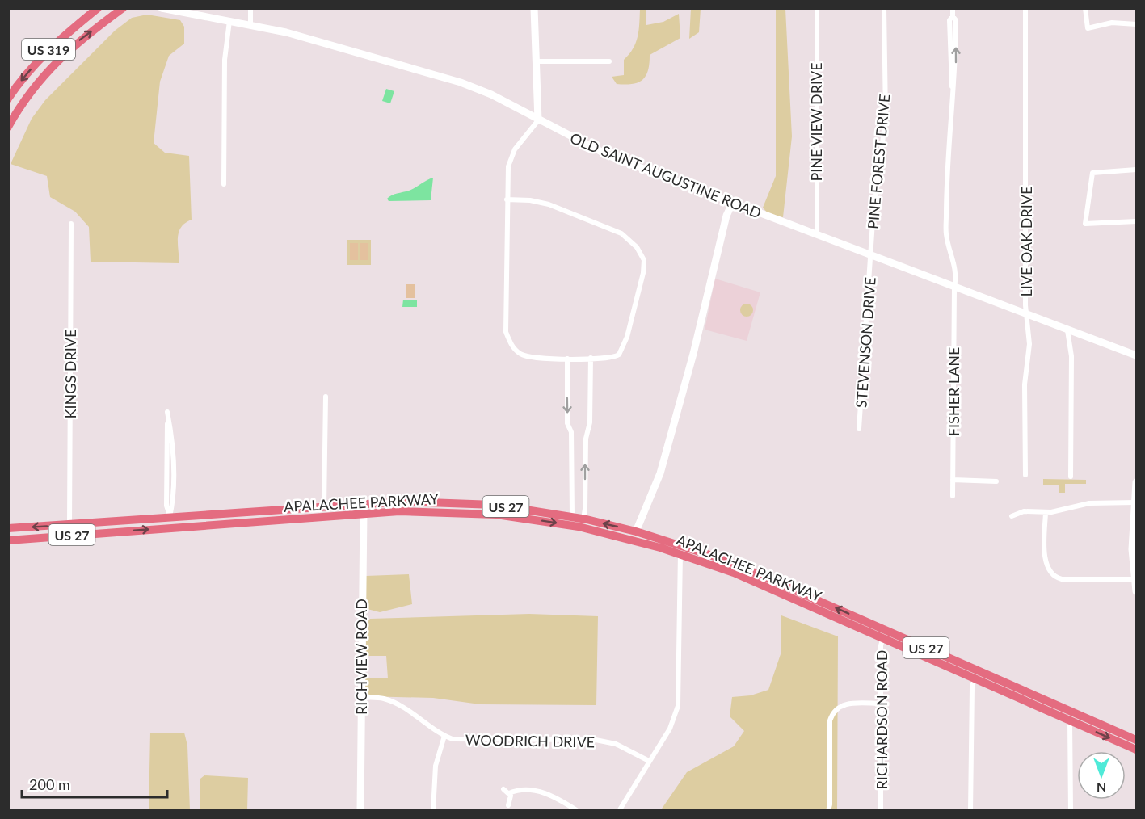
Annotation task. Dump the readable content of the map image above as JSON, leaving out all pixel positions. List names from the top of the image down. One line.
{"streets":{"main road":["US 319","APALACHEE PARKWAY","US 27"],"street":["PINE VIEW DRIVE","PINE FOREST DRIVE","OLD SAINT AUGUSTINE ROAD","LIVE OAK DRIVE","STEVENSON DRIVE","KINGS DRIVE","FISHER LANE","RICHVIEW ROAD","RICHARDSON ROAD","WOODRICH DRIVE"]},"crossings":[["PINE VIEW DRIVE","OLD SAINT AUGUSTINE ROAD"],["PINE FOREST DRIVE","OLD SAINT AUGUSTINE ROAD"],["PINE FOREST DRIVE","STEVENSON DRIVE"],["OLD SAINT AUGUSTINE ROAD","LIVE OAK DRIVE"],["OLD SAINT AUGUSTINE ROAD","STEVENSON DRIVE"],["OLD SAINT AUGUSTINE ROAD","FISHER LANE"],["KINGS DRIVE","APALACHEE PARKWAY"],["APALACHEE PARKWAY","RICHVIEW ROAD"],["APALACHEE PARKWAY","RICHARDSON ROAD"],["RICHVIEW ROAD","WOODRICH DRIVE"]],"scale_bar":"200 m","north":"bottom"}
